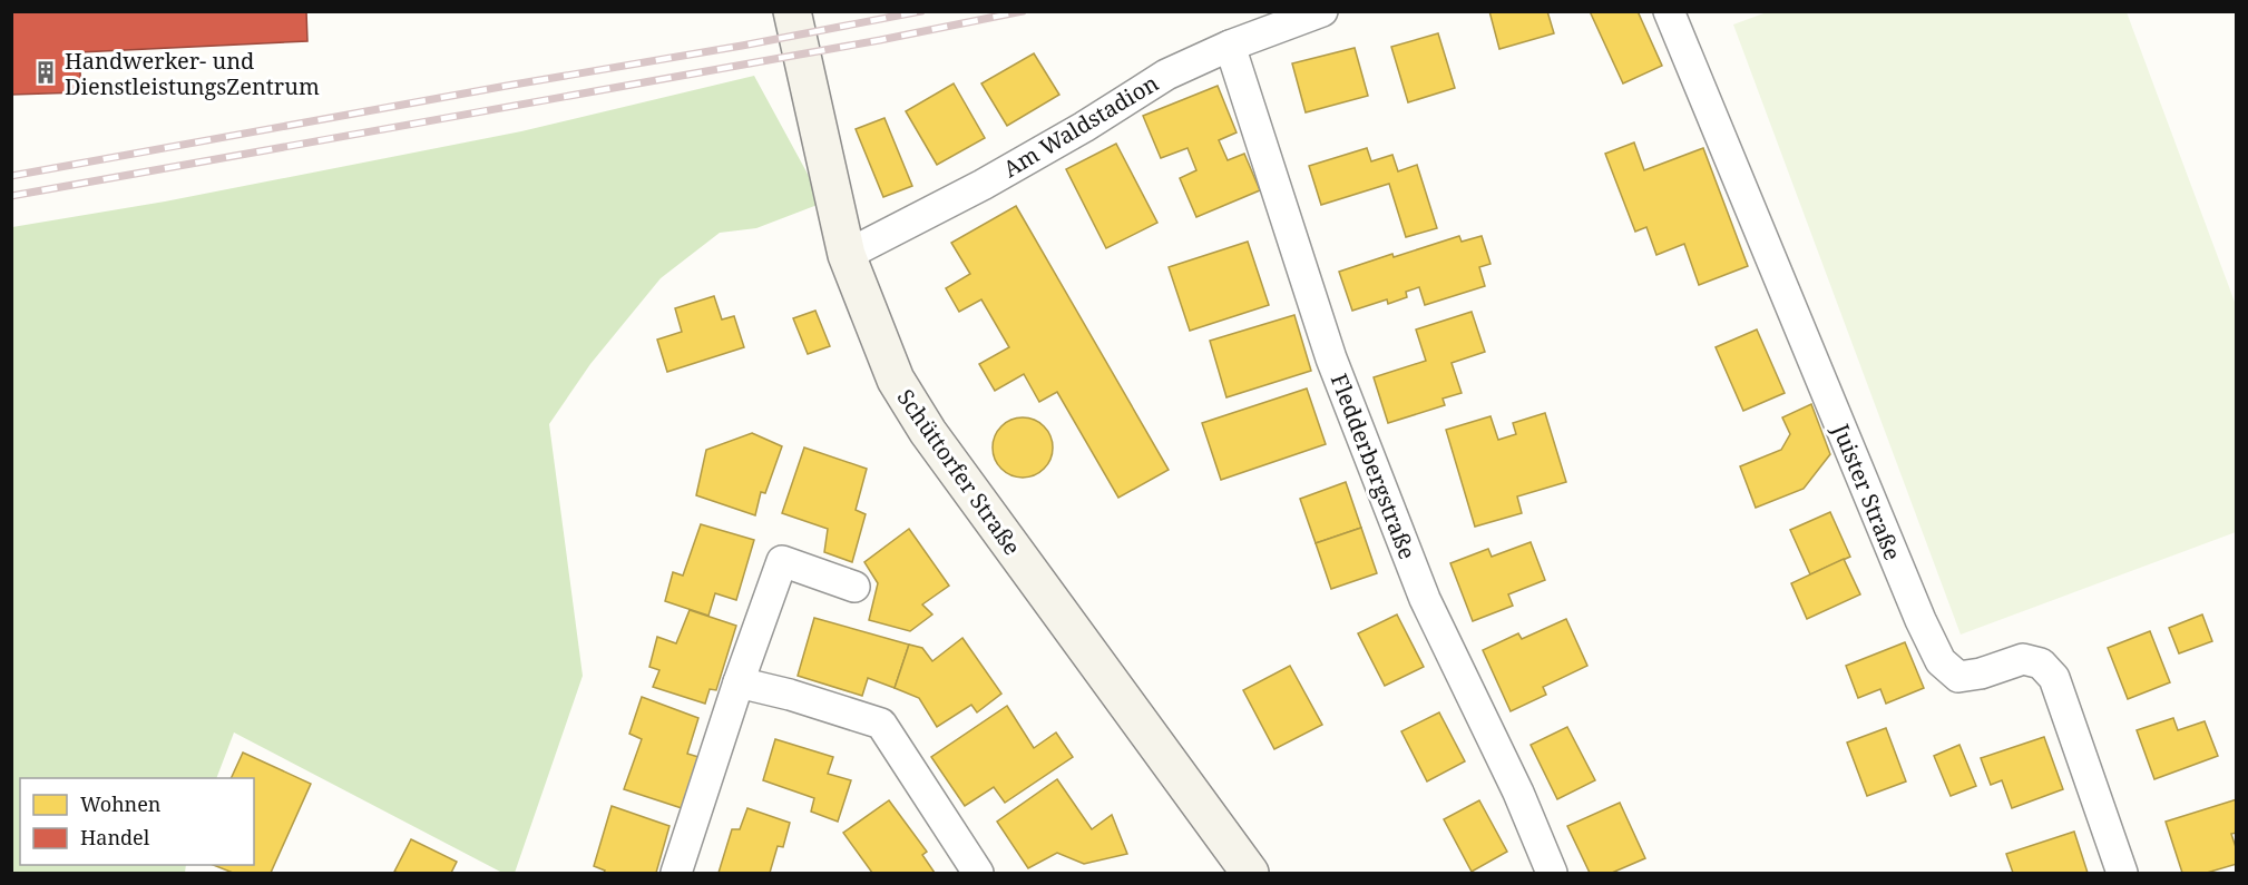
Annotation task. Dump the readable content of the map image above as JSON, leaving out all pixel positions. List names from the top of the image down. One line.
{"streets":{"main road":["Schüttorfer Straße"],"street":["Am Waldstadion","Fledderbergstraße","Juister Straße"]},"crossings":[["Am Waldstadion","Fledderbergstraße"],["Am Waldstadion","Schüttorfer Straße"]],"places":{"building":["Handwerker- und DienstleistungsZentrum"]},"legend":["Wohnen","Handel"]}
